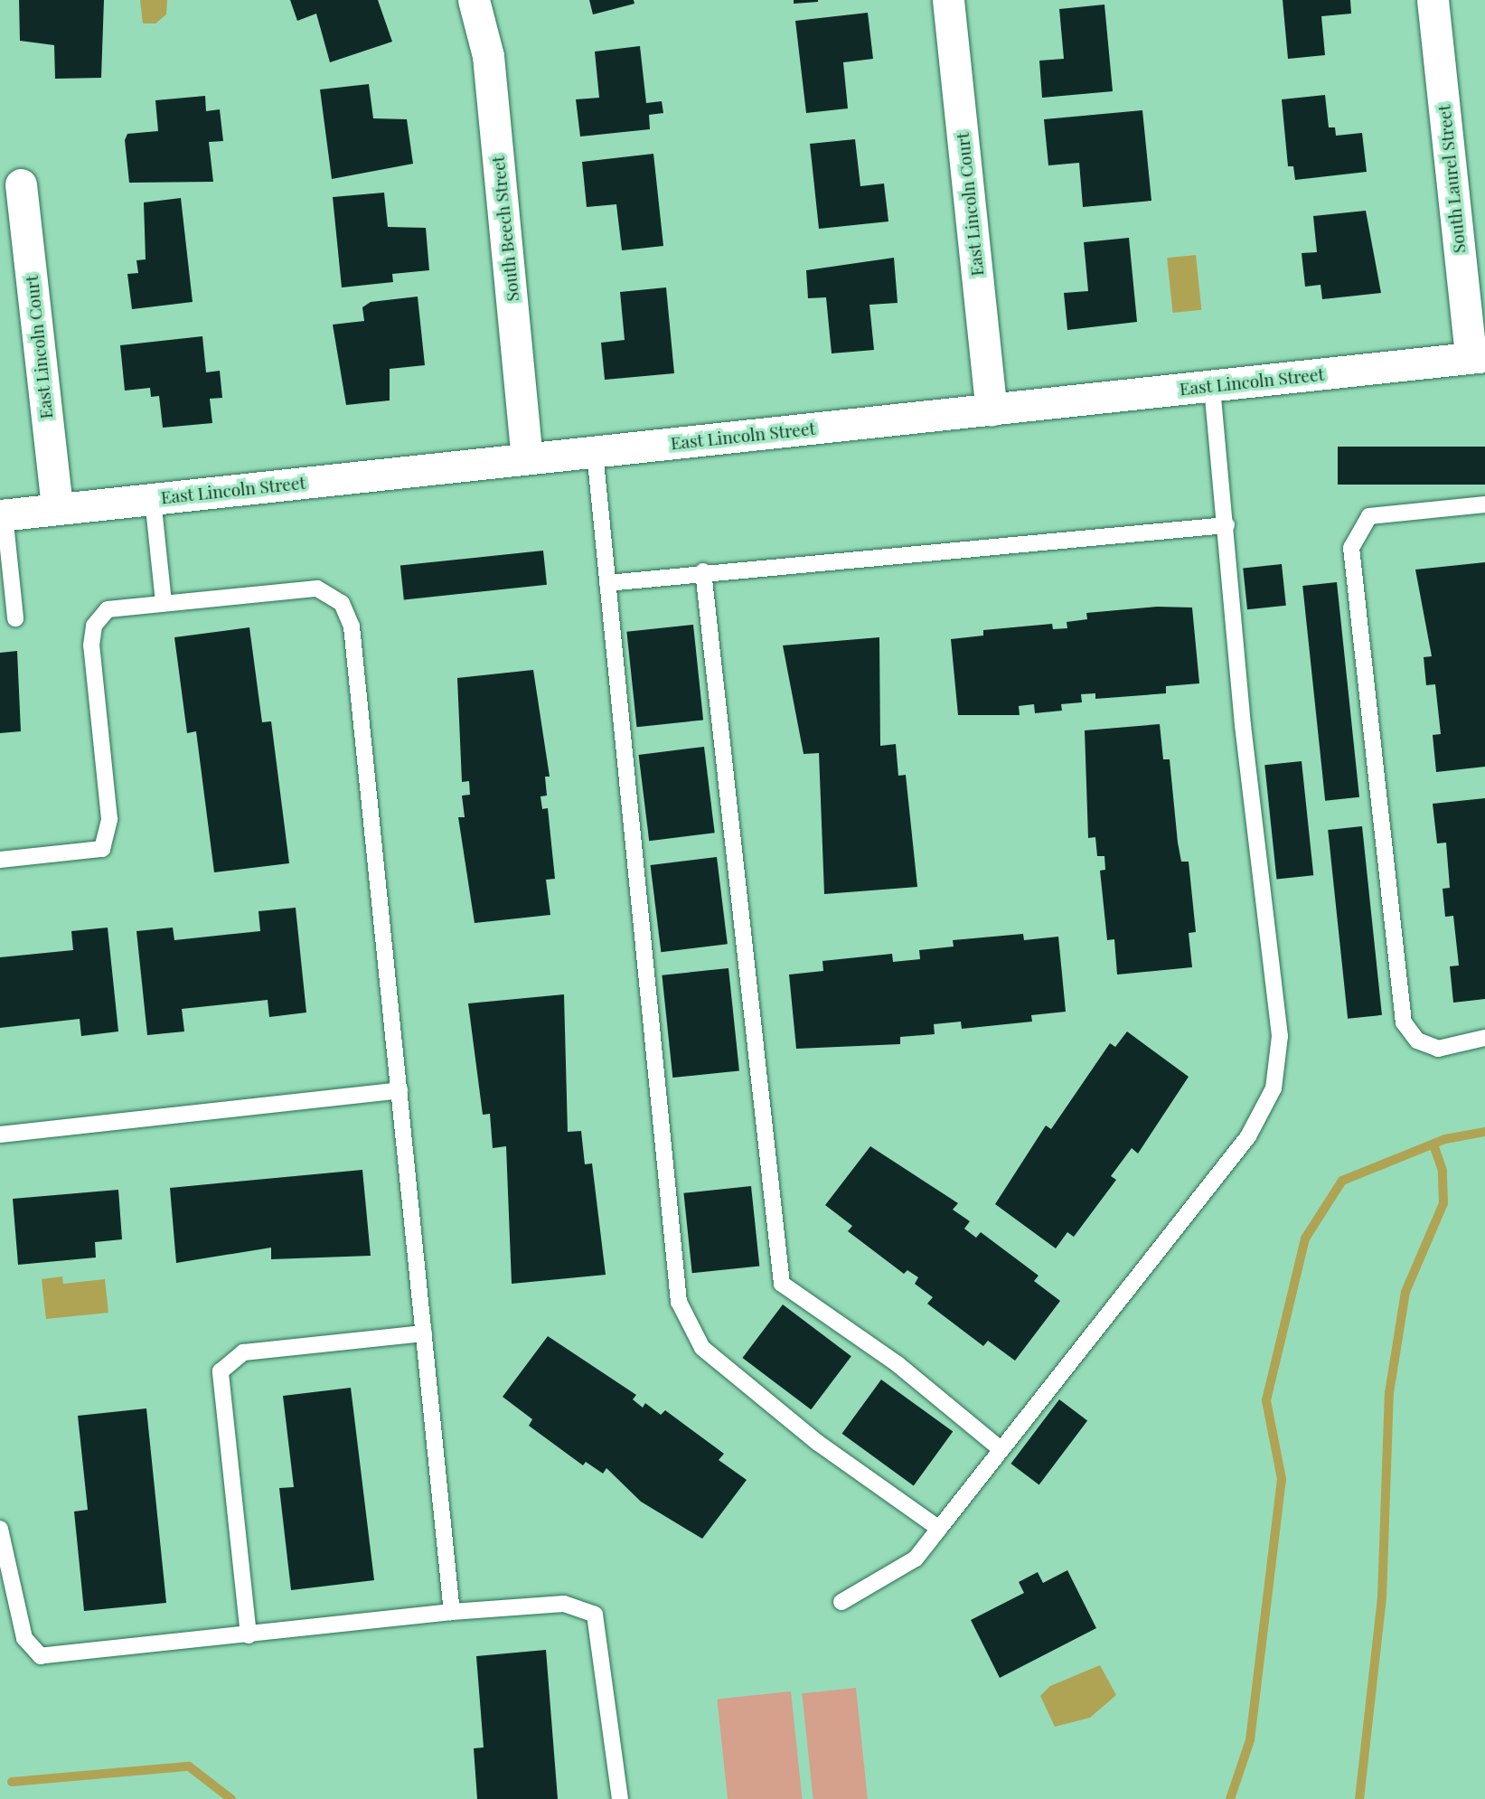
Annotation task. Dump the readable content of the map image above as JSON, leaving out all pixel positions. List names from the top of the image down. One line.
{"streets":{"street":["South Laurel Street","East Lincoln Court","South Beech Street","East Lincoln Street"]},"crossings":[["South Laurel Street","East Lincoln Street"],["East Lincoln Court","East Lincoln Street"],["South Beech Street","East Lincoln Street"]]}
